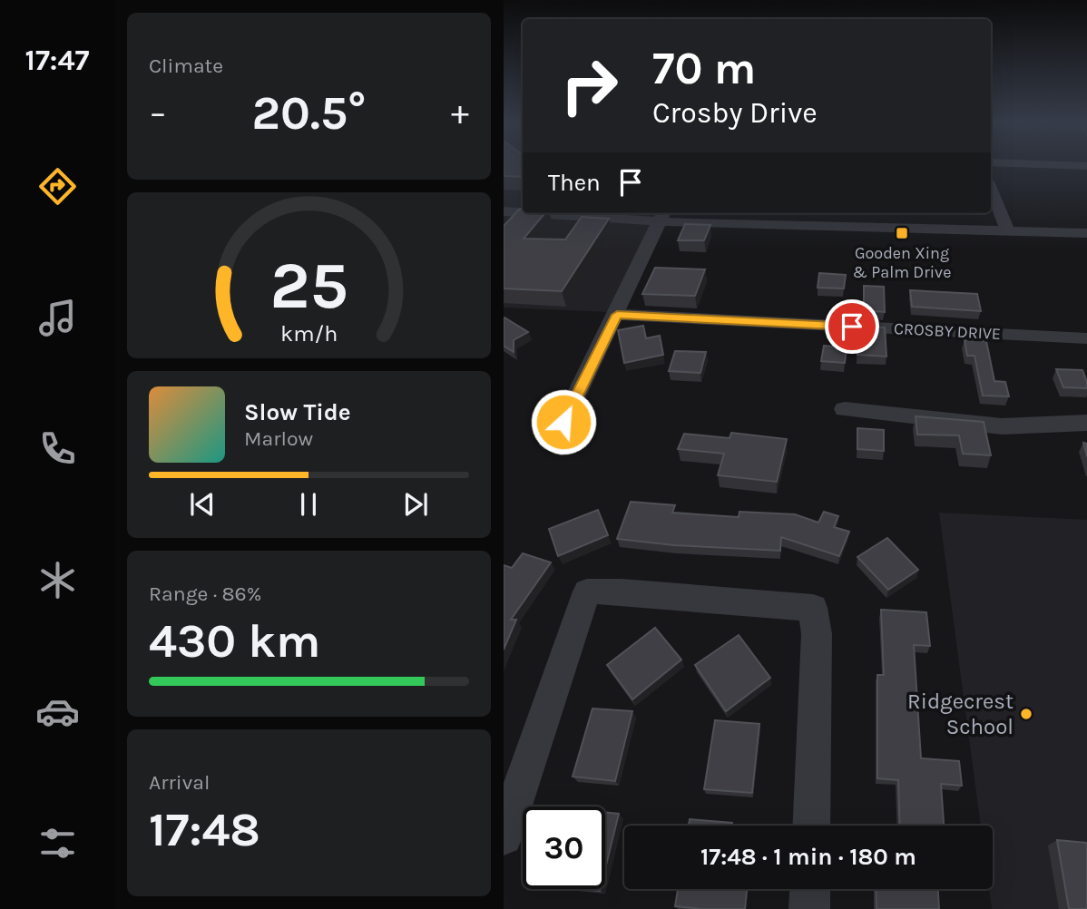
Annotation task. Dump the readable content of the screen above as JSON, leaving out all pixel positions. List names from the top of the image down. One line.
{"streets":{"street":["CROSBY DRIVE"]},"places":{"transit":["Gooden Xing & Palm Drive"],"other":["Ridgecrest School"]},"page":{"tabs":"17:47","tile":["Climate",["Range · 86%","430 km"],["Arrival","17:48"]],"turn":["70 m","Crosby Drive"],"heat":["−","20.5°","+"],"then":"Then","song":["Slow Tide","Marlow"],"limit":"30","trip":"17:48 · 1 min · 180 m","gauge":["25","km/h"]}}
